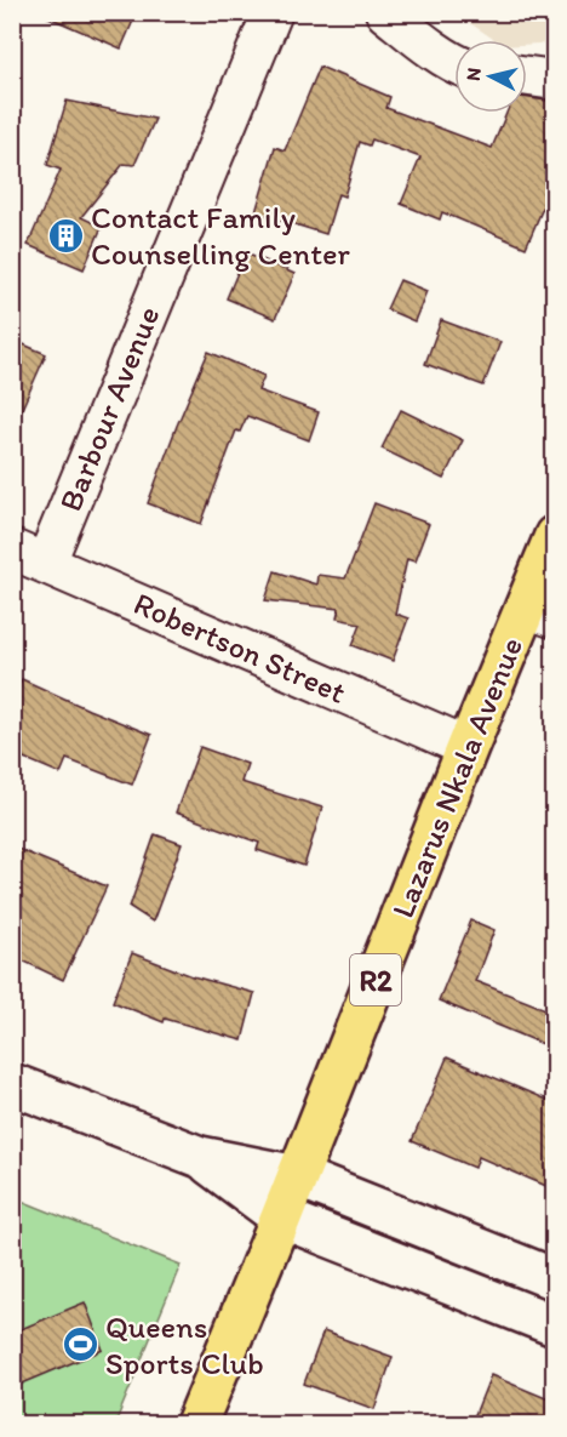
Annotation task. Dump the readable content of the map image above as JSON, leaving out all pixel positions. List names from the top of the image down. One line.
{"streets":{"highway":["Lazarus Nkala Avenue","R2"],"street":["Barbour Avenue","Robertson Street"]},"crossings":[["Barbour Avenue","Robertson Street"],["Robertson Street","Lazarus Nkala Avenue"]],"places":{"building":["Contact Family Counselling Center"],"sports":["Queens Sports Club"]},"north":"left"}
